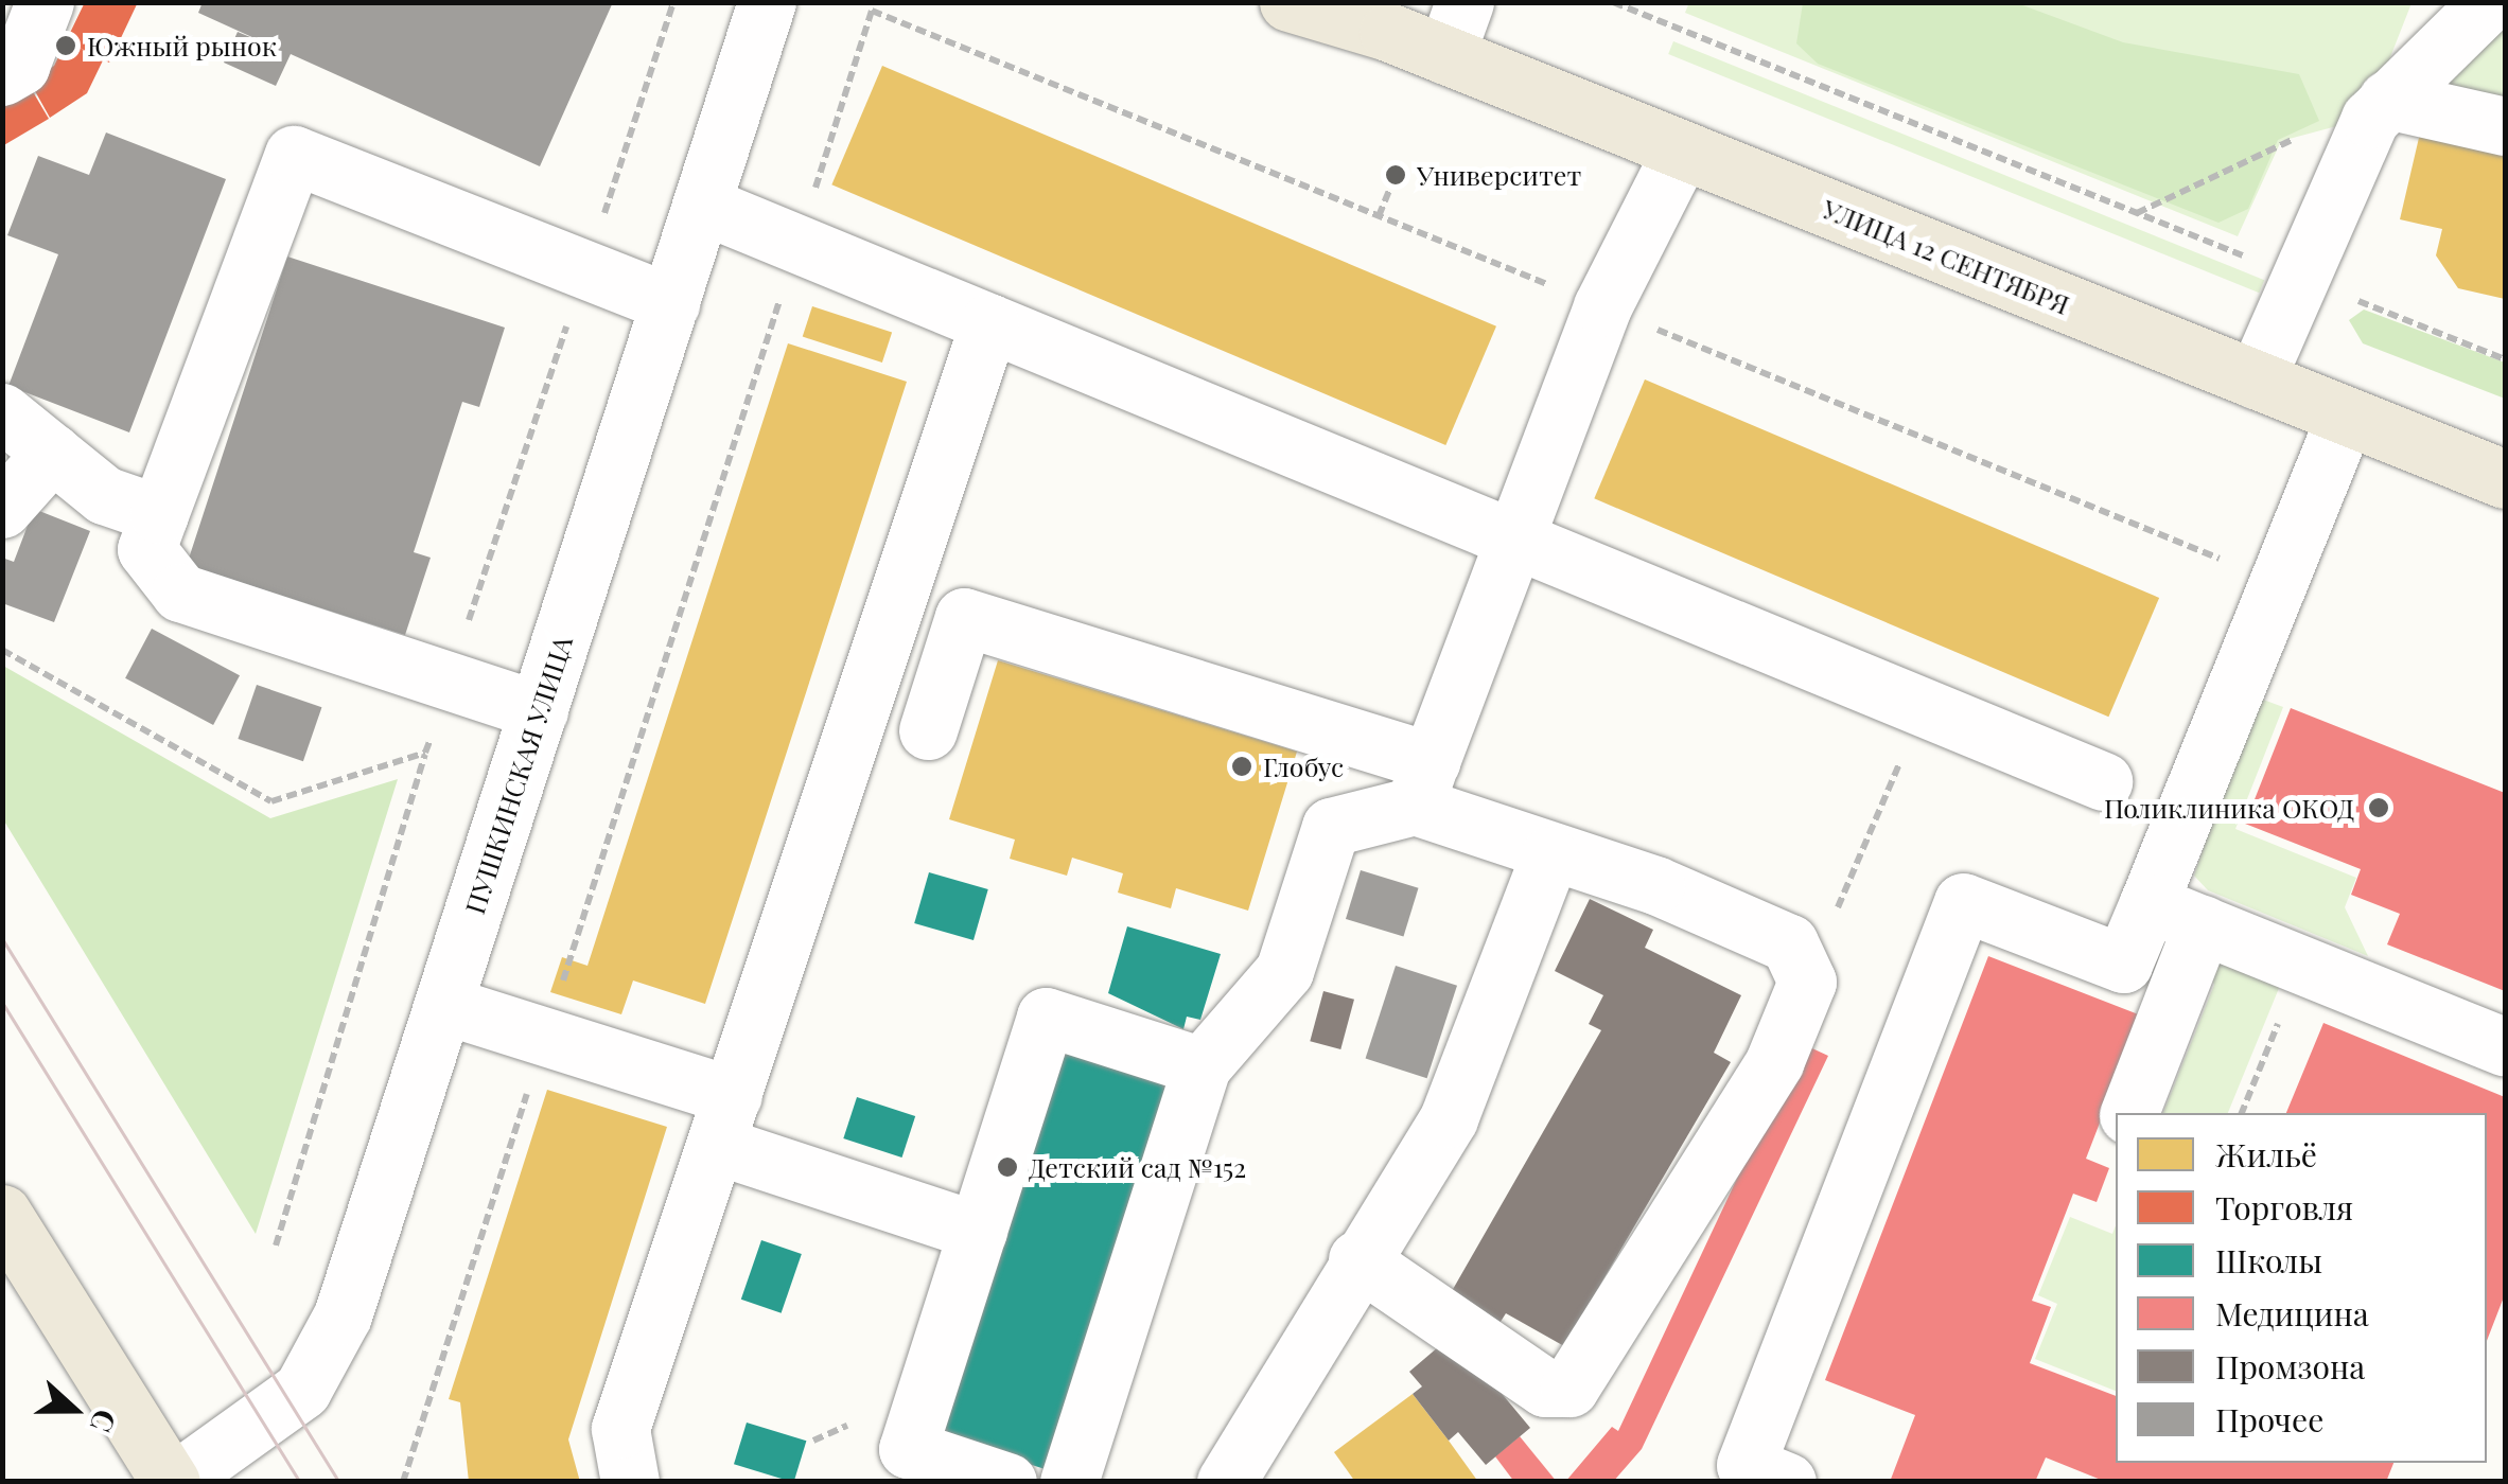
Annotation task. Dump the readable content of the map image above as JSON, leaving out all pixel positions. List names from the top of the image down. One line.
{"streets":{"main road":["УЛИЦА 12 СЕНТЯБРЯ"],"street":["ПУШКИНСКАЯ УЛИЦА"]},"places":["Южный рынок","Университет","Глобус","Поликлиника ОКОД","Детский сад №152"],"legend":["Жильё","Торговля","Школы","Медицина","Промзона","Прочее"],"north":"right"}
